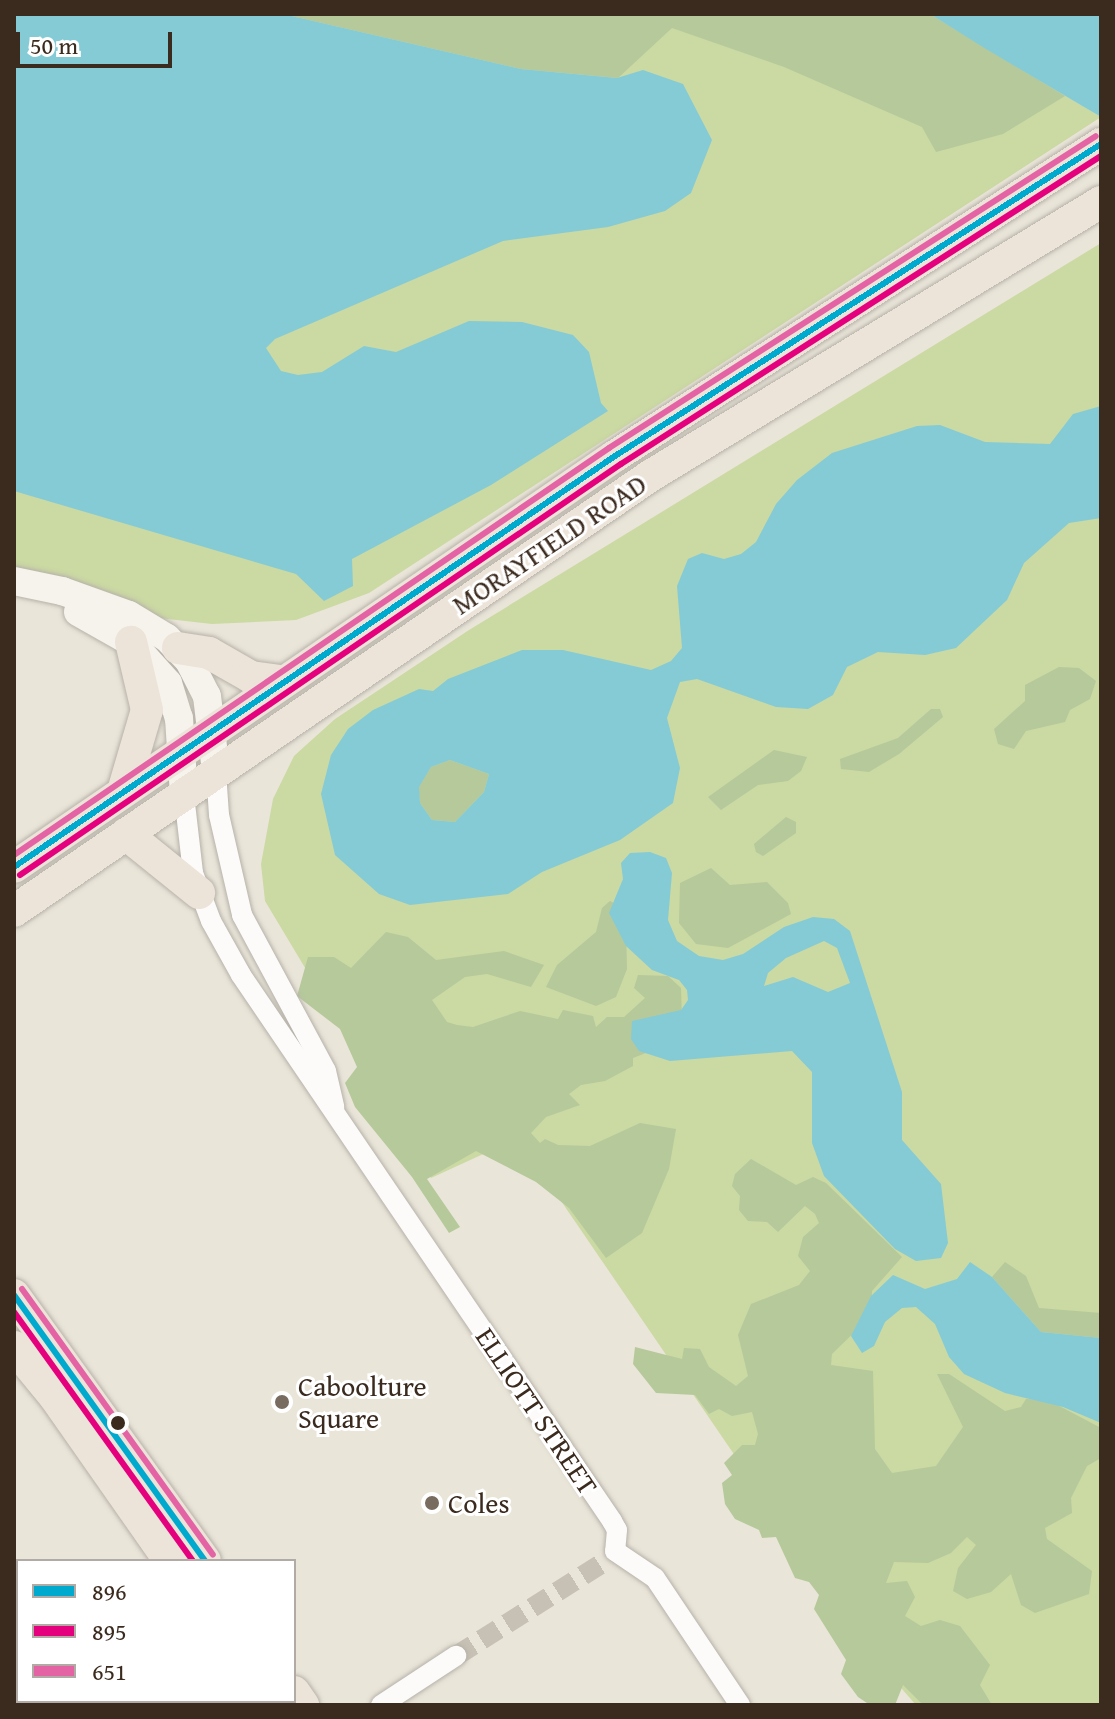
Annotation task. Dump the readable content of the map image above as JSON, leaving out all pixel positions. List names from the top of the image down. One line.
{"streets":{"main road":["MORAYFIELD ROAD"],"street":["ELLIOTT STREET"]},"crossings":[["MORAYFIELD ROAD","ELLIOTT STREET"]],"places":["Caboolture Square","Coles"],"lines":["transit line 651","transit line 896","transit line 895"],"legend":["896","895","651"],"scale_bar":"50 m"}
